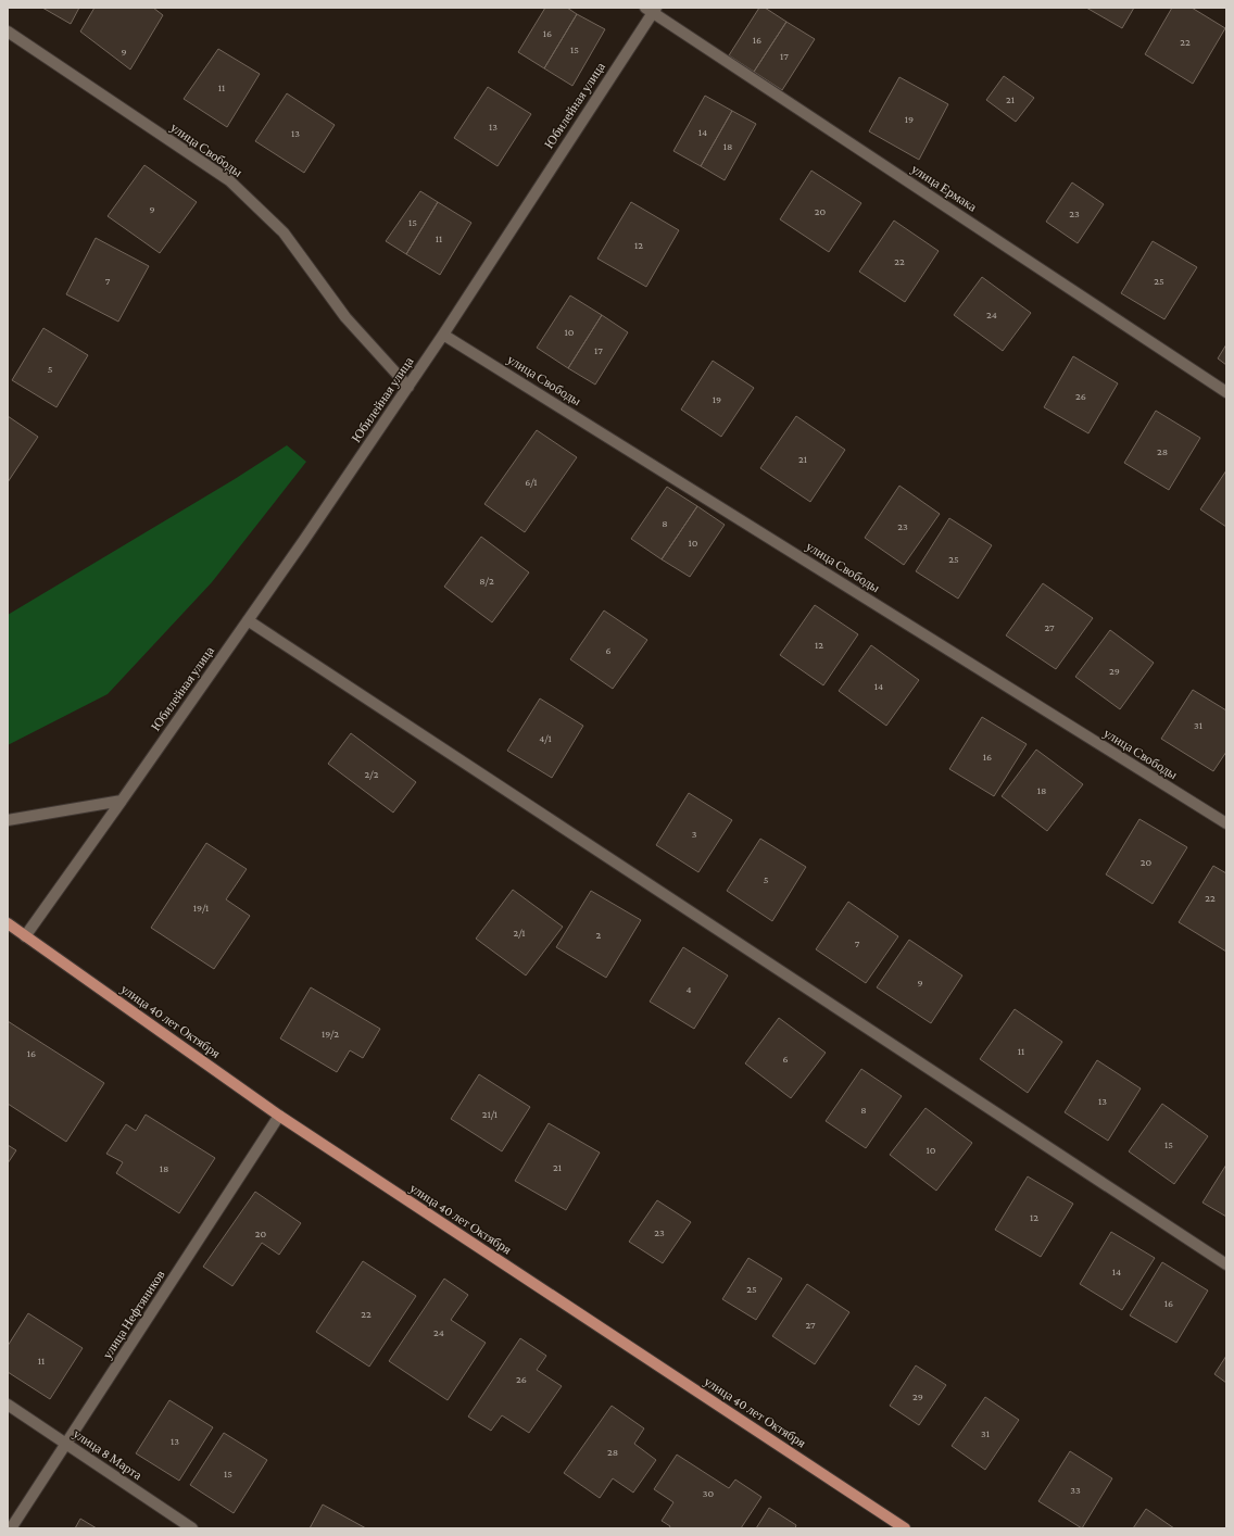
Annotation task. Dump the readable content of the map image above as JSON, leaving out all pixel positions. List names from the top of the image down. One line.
{"streets":{"main road":["улица 40 лет Октября"],"street":["Юбилейная улица","улица Свободы","улица Ермака","улица Нефтяников","улица 8 Марта"]},"crossings":[["Юбилейная улица","улица Свободы"],["Юбилейная улица","улица Ермака"],["Юбилейная улица","улица 40 лет Октября"],["улица 40 лет Октября","улица Нефтяников"],["улица Нефтяников","улица 8 Марта"]],"house_numbers":["16","16","22","15","9","17","11","21","19","13","14","13","18","9","20","23","15","11","12","22","7","25","24","10","17","5","26","19","28","21","6/1","8","23","10","25","8/2","27","12","6","29","14","31","4/1","16","2/2","18","3","20","5","22","19/1","2/1","2","7","9","4","19/2","11","16","6","13","8","21/1","15","10","21","18","12","23","20","14","25","16","22","27","24","11","26","29","31","13","28","15","33","30"]}
